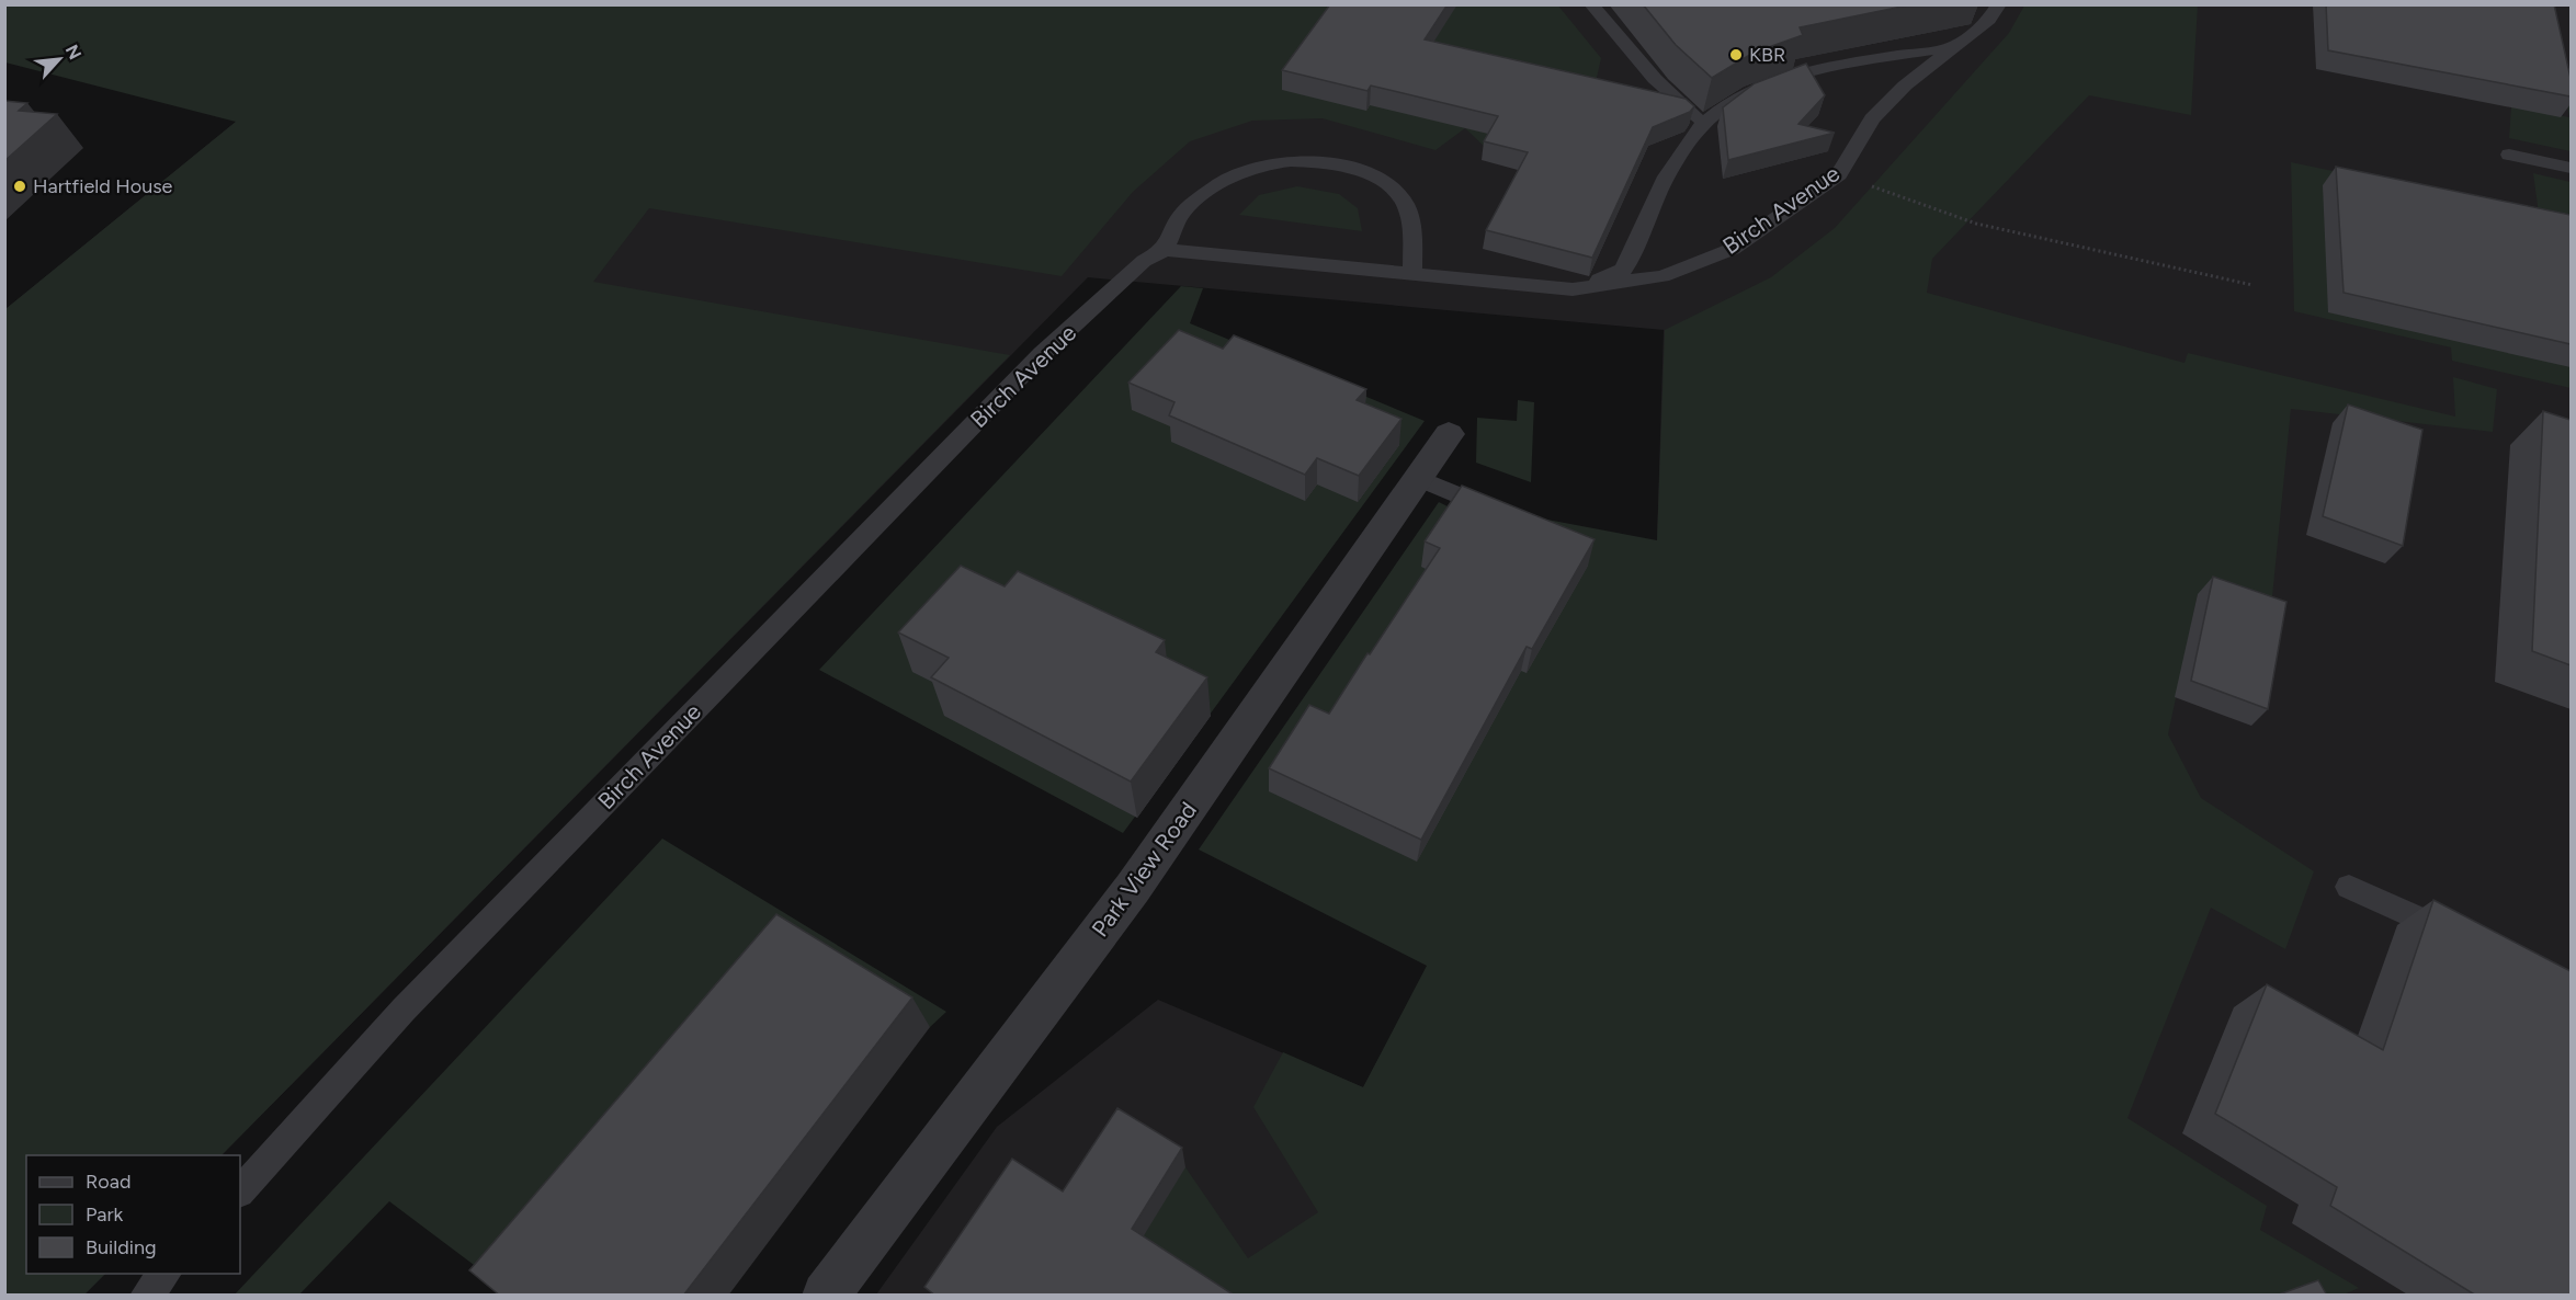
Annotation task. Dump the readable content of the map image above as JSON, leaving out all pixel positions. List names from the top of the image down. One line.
{"streets":{"street":["Park View Road"],"lane":["Birch Avenue"]},"places":["KBR","Hartfield House"],"legend":["Road","Park","Building"],"north":"top right"}
